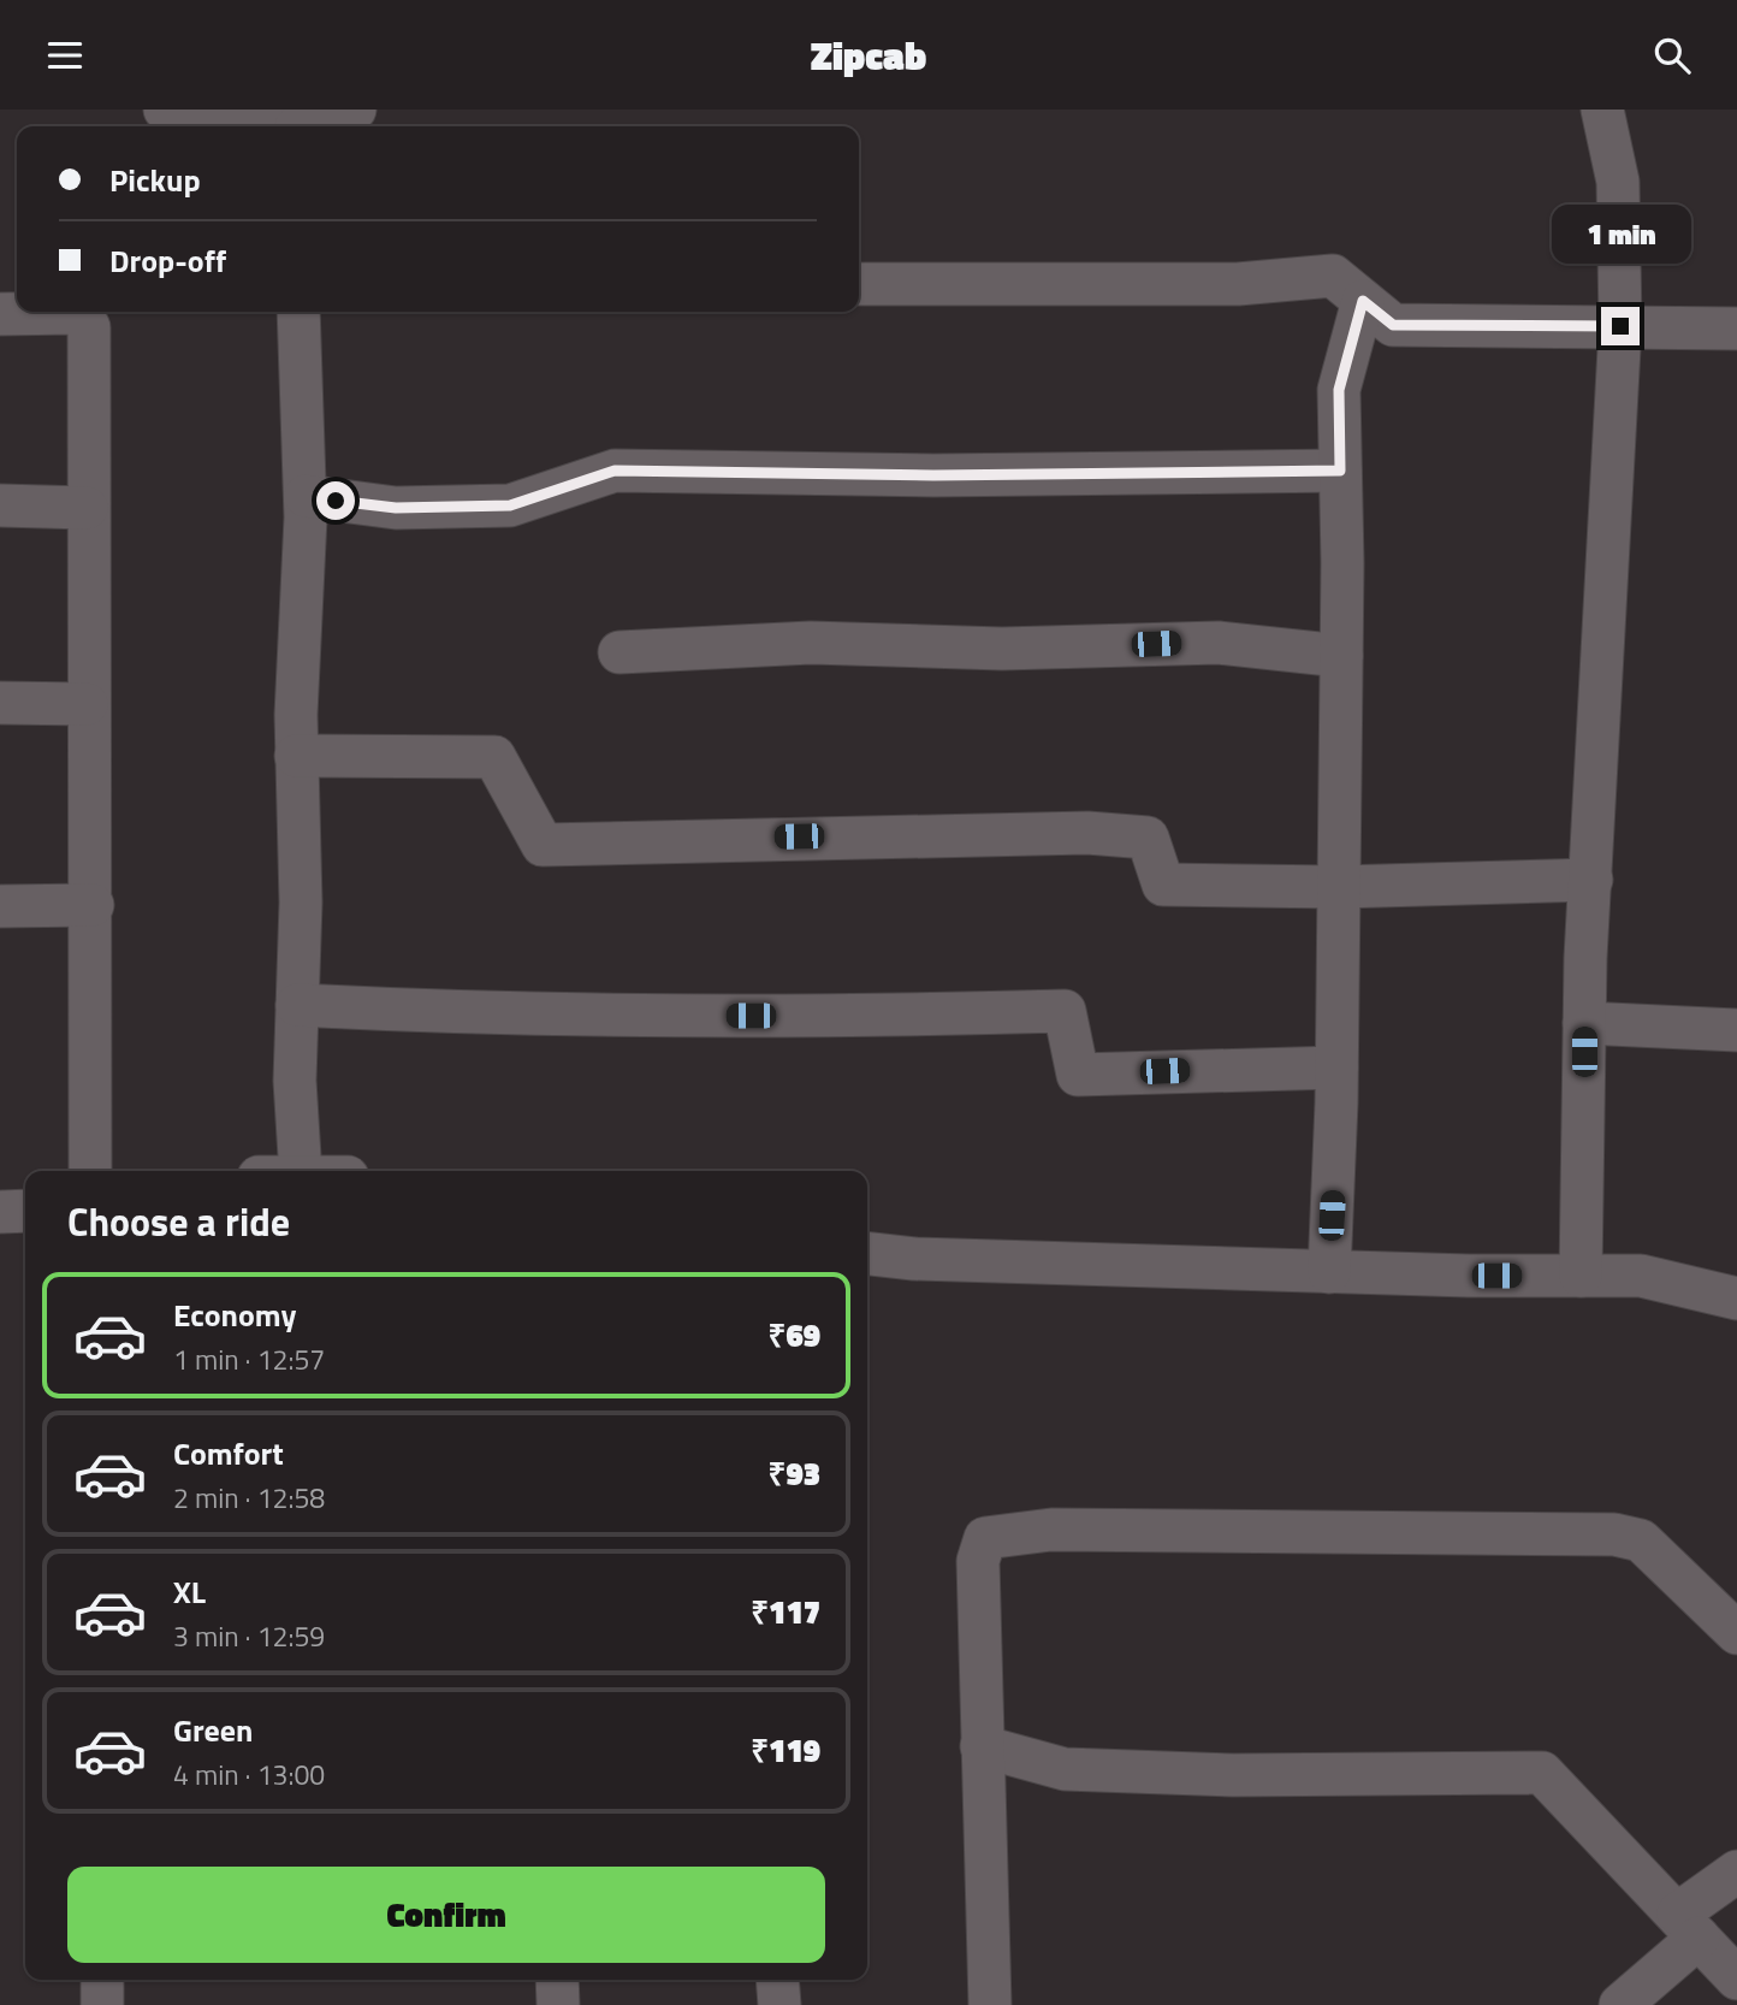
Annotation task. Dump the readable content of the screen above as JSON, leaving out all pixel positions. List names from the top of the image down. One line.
{"page":{"header":"Zipcab","banner":["Pickup","Drop-off"],"bubble":"1 min","heading":"Choose a ride","list":[{"name":"Economy","note":"1 min · 12:57","value":"₹69"},{"name":"Comfort","note":"2 min · 12:58","value":"₹93"},{"name":"XL","note":"3 min · 12:59","value":"₹117"},{"name":"Green","note":"4 min · 13:00","value":"₹119"}],"buttons":"Confirm"}}
